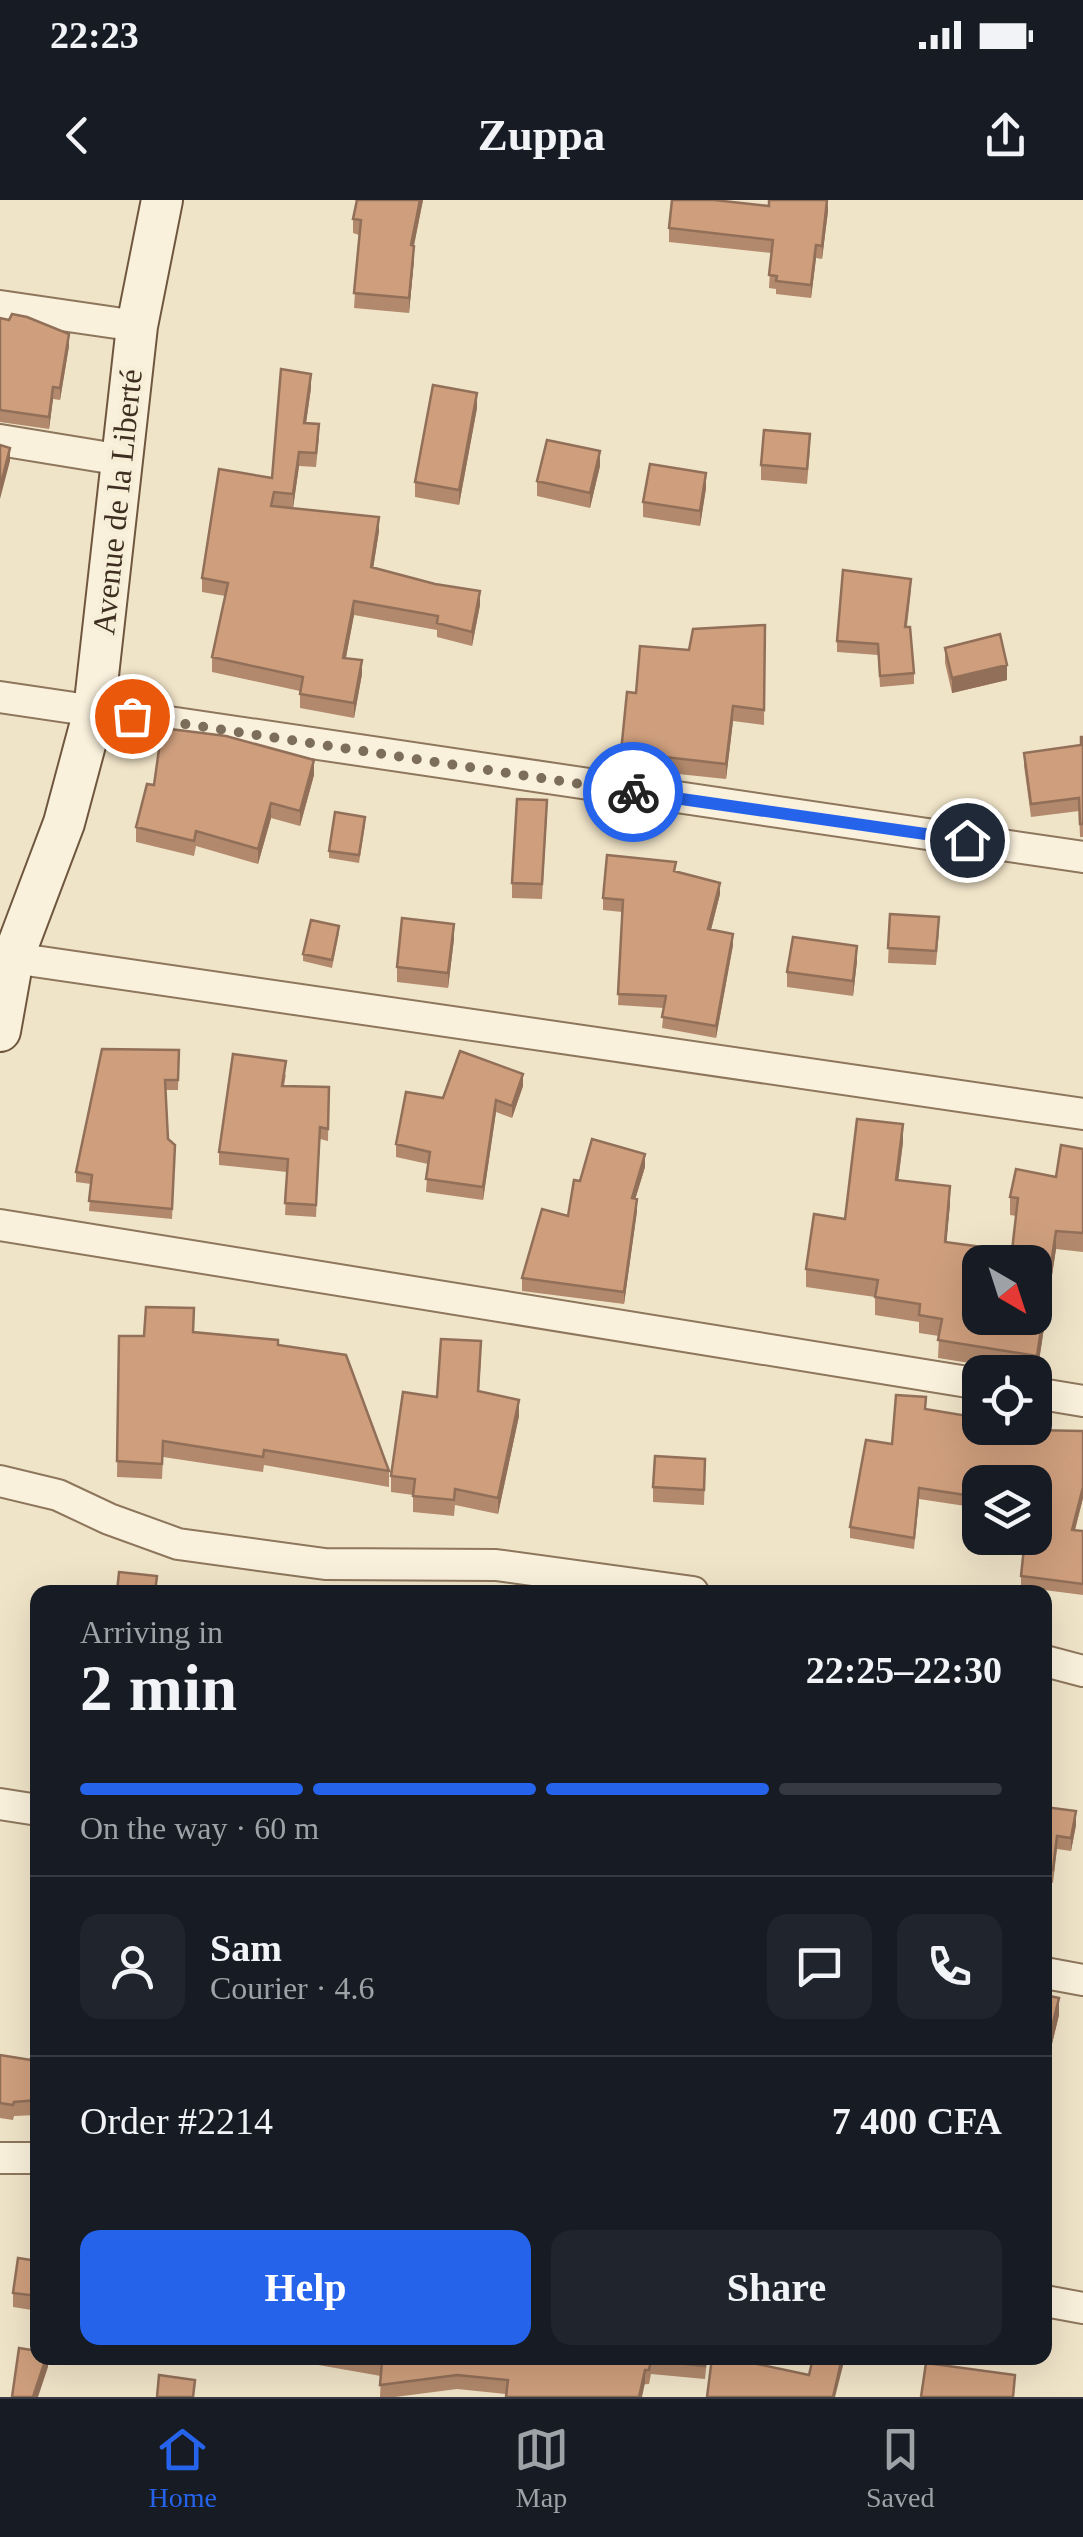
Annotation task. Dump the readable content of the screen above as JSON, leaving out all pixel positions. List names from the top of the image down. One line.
{"streets":{"street":["Avenue de la Liberté"]},"north":"bottom right","page":{"status":"22:23","header":"Zuppa","heading":["2 min","Arriving in","22:25–22:30"],"panel":["Sam","Courier · 4.6","Order #2214","7 400 CFA"],"bar":"On the way · 60 m","buttons":["Help","Share"],"tabs":["Home","Map","Saved"]}}
